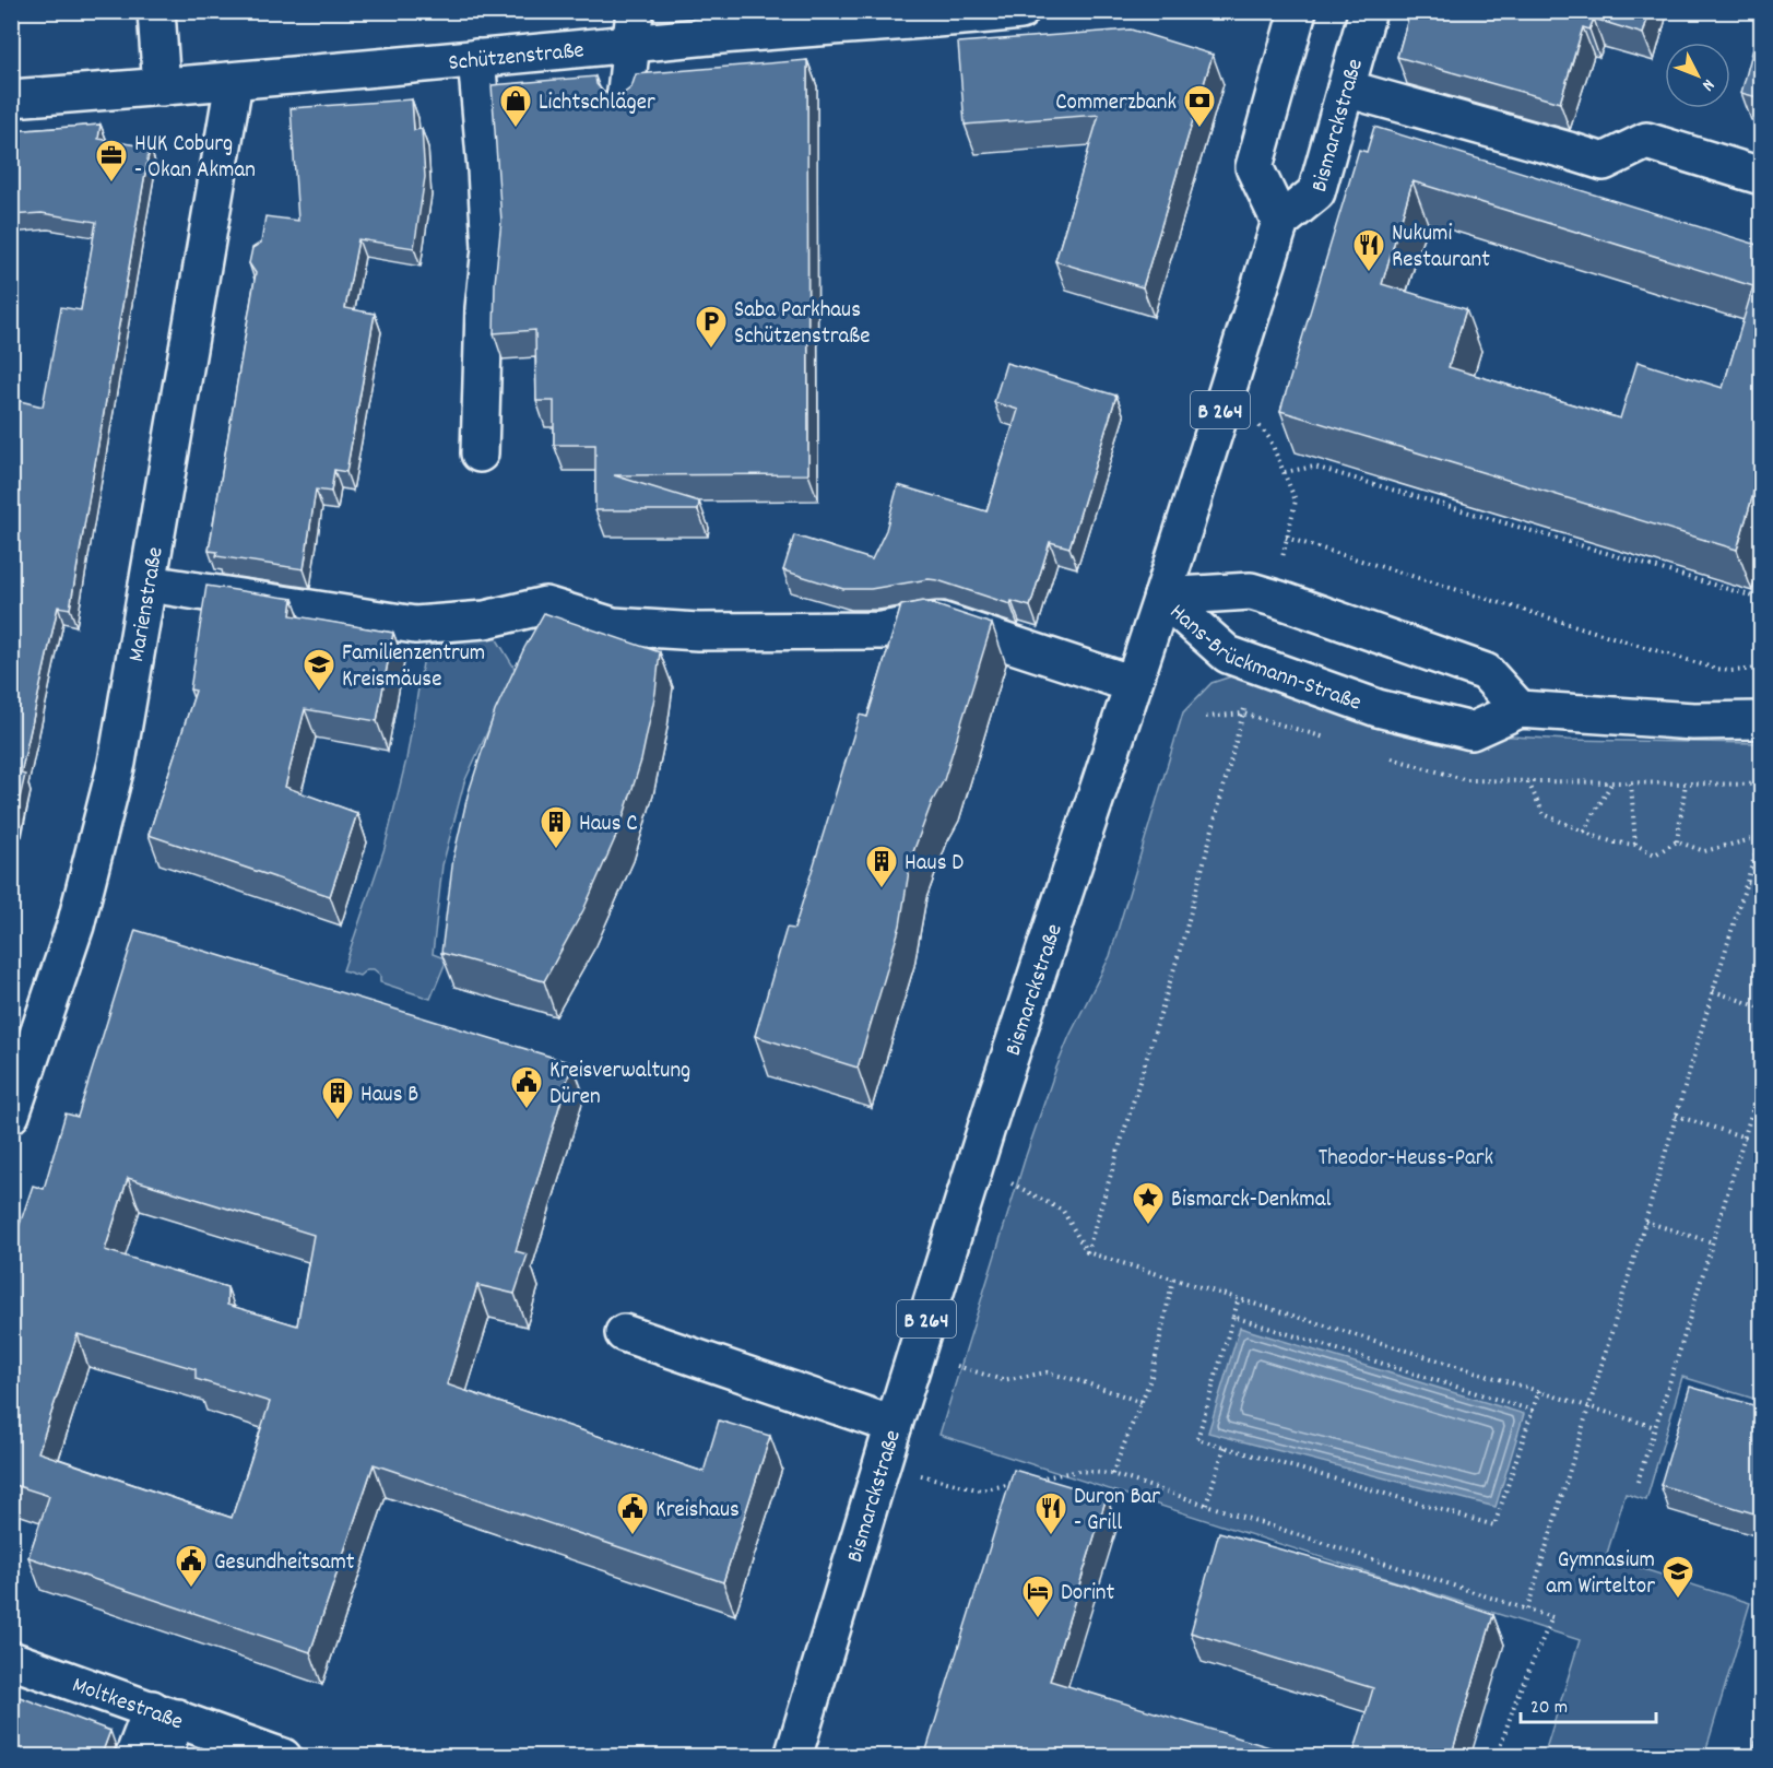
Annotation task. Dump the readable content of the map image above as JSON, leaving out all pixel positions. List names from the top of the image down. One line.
{"streets":{"street":["Schützenstraße","Bismarckstraße","B 264","Marienstraße","Hans-Brückmann-Straße","Moltkestraße"]},"crossings":[["Schützenstraße","Marienstraße"],["Bismarckstraße","Hans-Brückmann-Straße"]],"parks":["Theodor-Heuss-Park"],"places":{"shop":["Lichtschläger"],"bank":["Commerzbank"],"office":["HUK Coburg - Okan Akman"],"restaurant":["Nukumi Restaurant","Duron Bar - Grill"],"parking":["Saba Parkhaus Schützenstraße"],"school or university":["Familienzentrum Kreismäuse","Gymnasium am Wirteltor"],"building":["Haus C","Haus D","Haus B"],"public building":["Kreisverwaltung Düren","Kreishaus","Gesundheitsamt"],"place":["Bismarck-Denkmal"],"hotel":["Dorint"]},"scale_bar":"20 m","north":"bottom right"}
